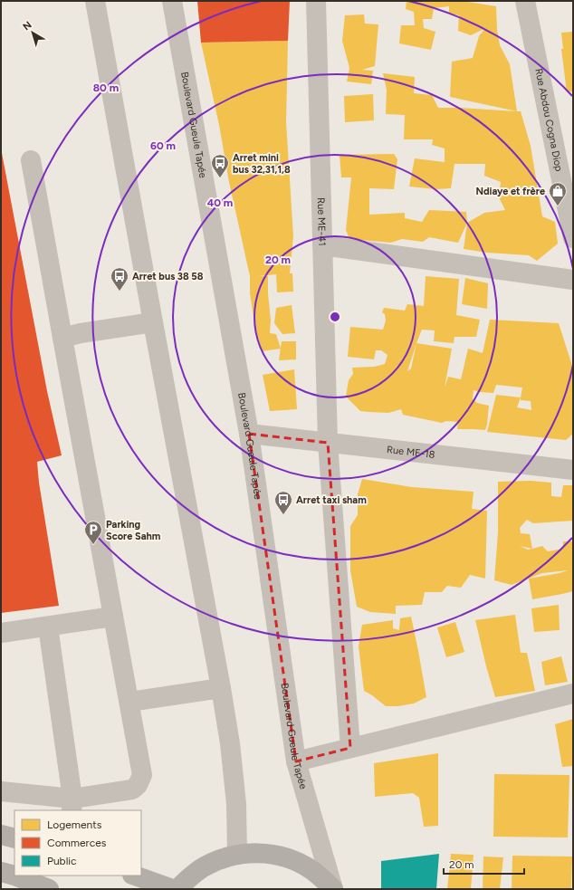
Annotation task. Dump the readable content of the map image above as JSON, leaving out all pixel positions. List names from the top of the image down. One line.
{"streets":{"street":["Rue Abdou Cogna Diop","Boulevard Gueule Tapée","Rue ME-41","Rue ME-18"]},"crossings":[["Boulevard Gueule Tapée","Rue ME-18"],["Rue ME-41","Rue ME-18"]],"places":{"bus stop":["Arret mini bus 32,31,1,8","Arret bus 38 58","Arret taxi sham"],"shop":["Ndiaye et frère"],"parking":["Parking Score Sahm"]},"legend":["Logements","Commerces","Public"],"scale_bar":"20 m","north":"top left","rings":["80 m","60 m","40 m","20 m"]}
